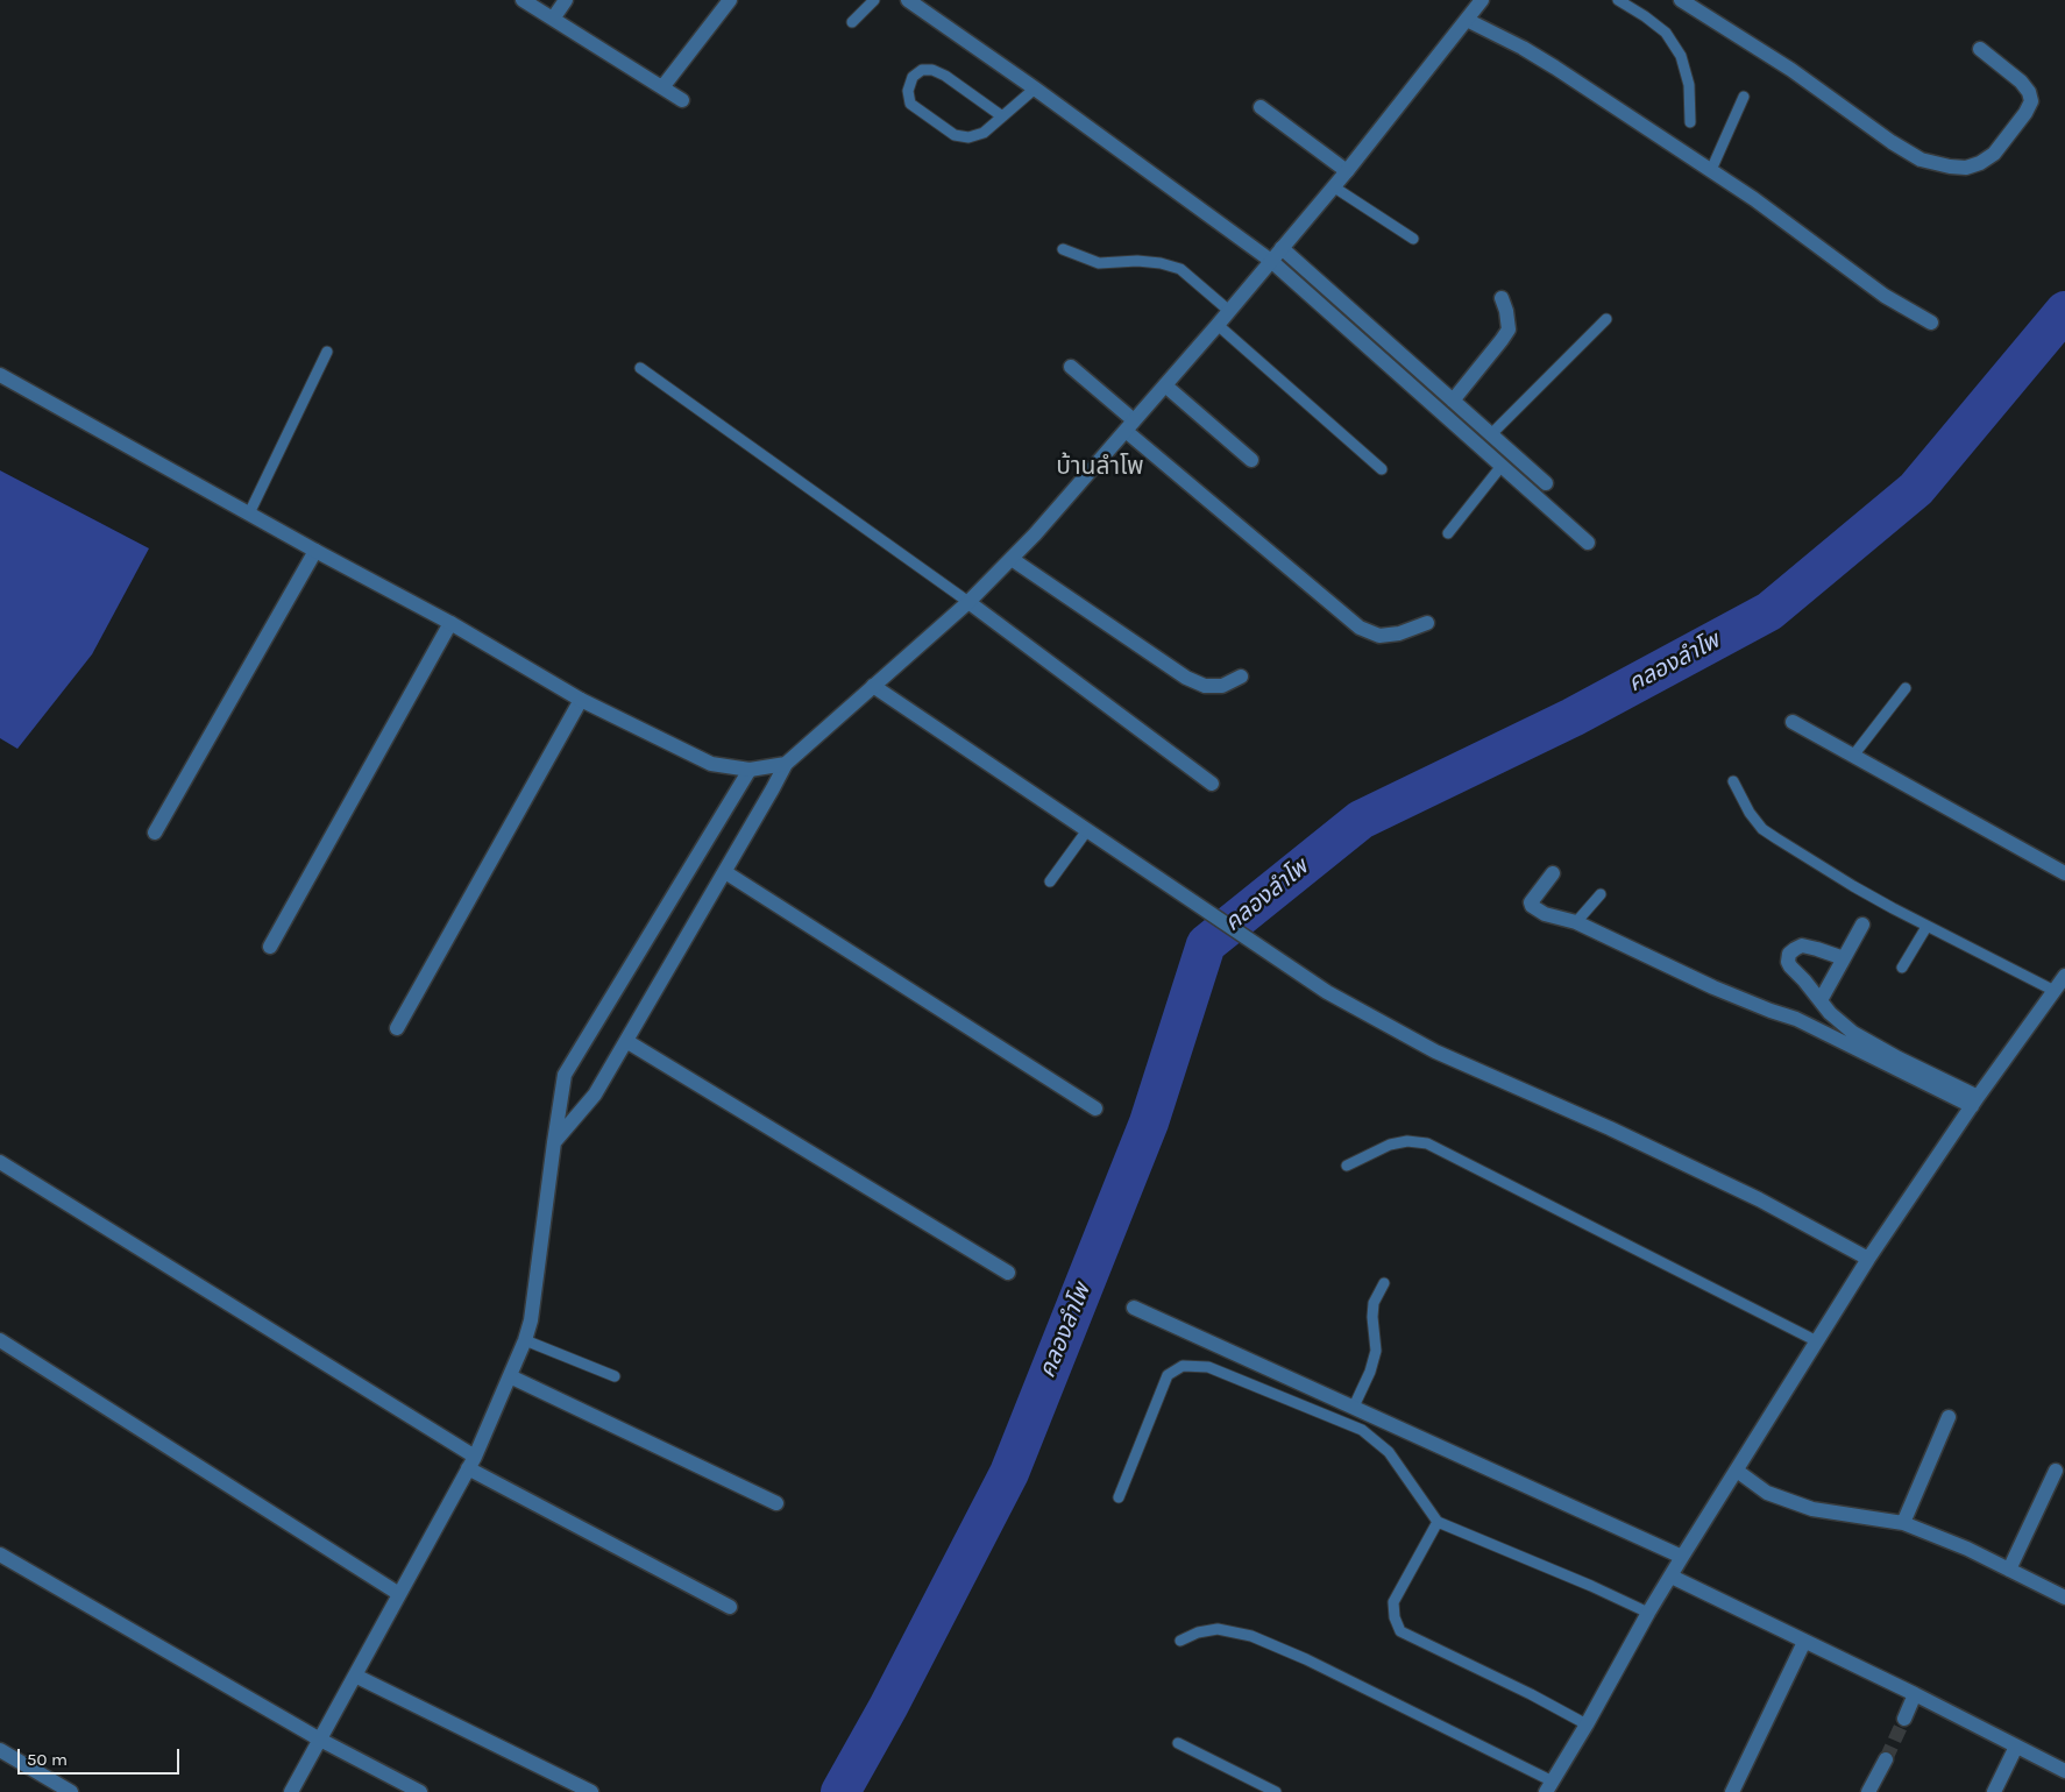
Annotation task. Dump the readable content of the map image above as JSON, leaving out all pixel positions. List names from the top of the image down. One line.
{"districts":["บ้านลำโพ"],"water":["คลองลำโพ"],"scale_bar":"50 m"}
